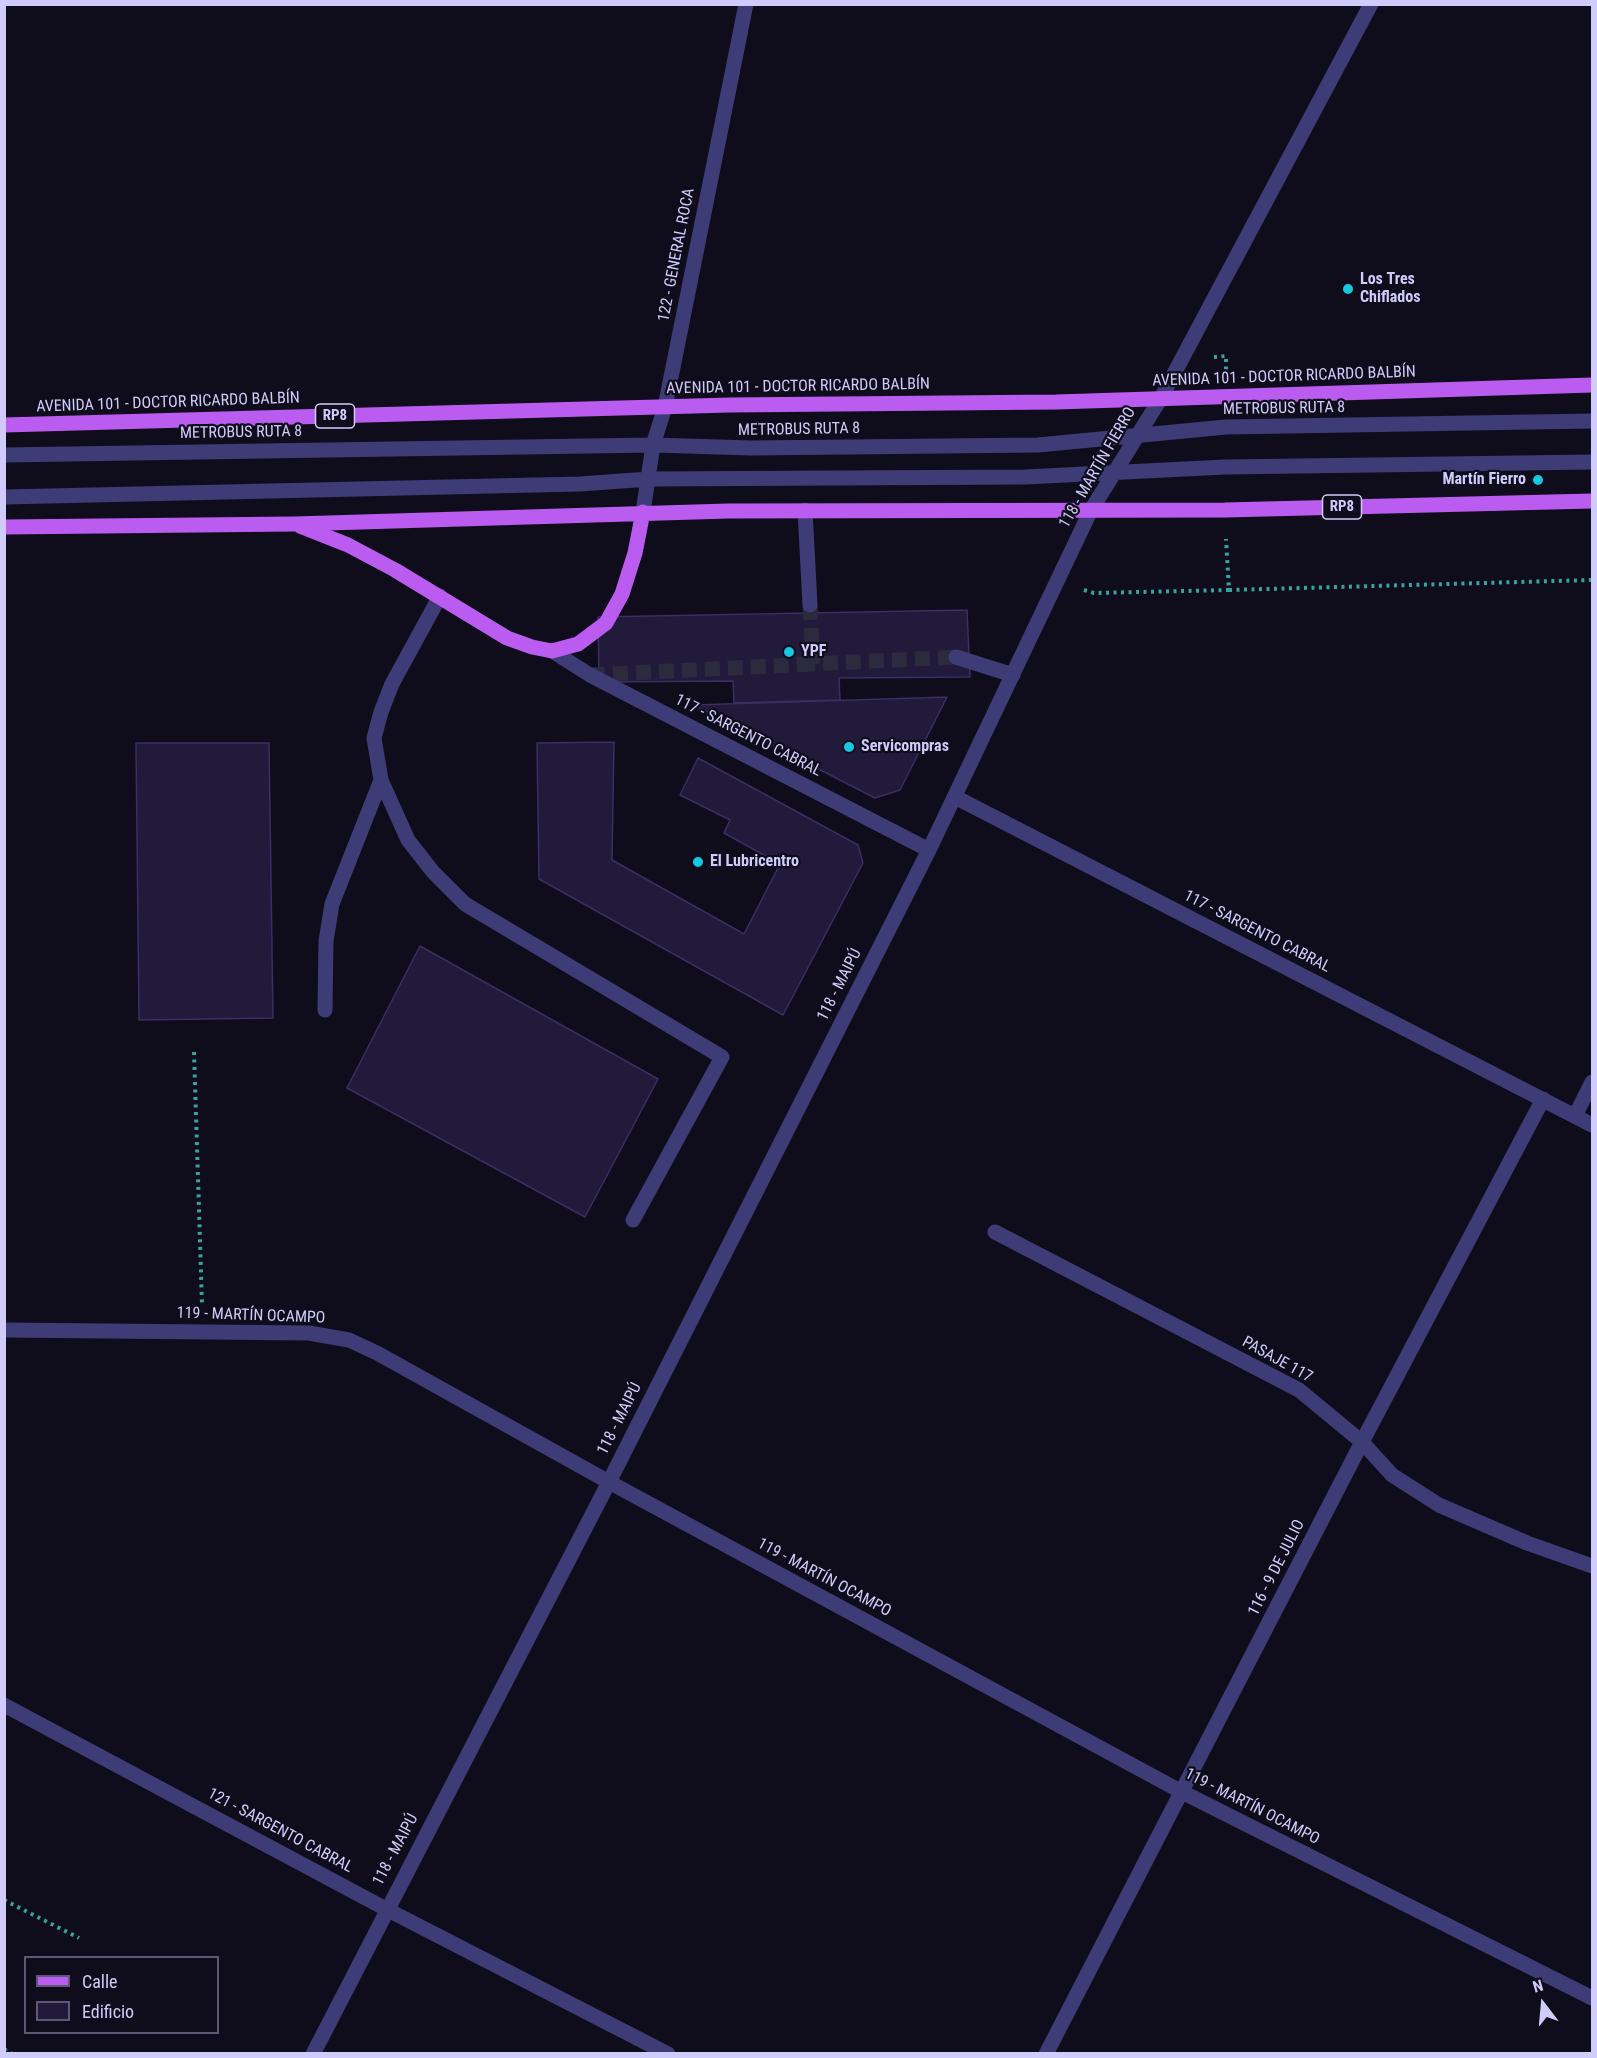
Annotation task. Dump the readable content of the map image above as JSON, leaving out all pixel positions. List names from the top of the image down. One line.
{"streets":{"main road":["AVENIDA 101 - DOCTOR RICARDO BALBÍN","RP8"],"street":["122 - GENERAL ROCA","METROBUS RUTA 8","118 - MARTÍN FIERRO","117 - SARGENTO CABRAL","118 - MAIPÚ","119 - MARTÍN OCAMPO","PASAJE 117","116 - 9 DE JULIO","121 - SARGENTO CABRAL"]},"crossings":[["122 - GENERAL ROCA","AVENIDA 101 - DOCTOR RICARDO BALBÍN"],["122 - GENERAL ROCA","METROBUS RUTA 8"],["122 - GENERAL ROCA","RP8"],["AVENIDA 101 - DOCTOR RICARDO BALBÍN","118 - MARTÍN FIERRO"],["METROBUS RUTA 8","118 - MARTÍN FIERRO"],["RP8","118 - MARTÍN FIERRO"],["118 - MARTÍN FIERRO","117 - SARGENTO CABRAL"],["118 - MARTÍN FIERRO","118 - MAIPÚ"],["117 - SARGENTO CABRAL","118 - MAIPÚ"],["117 - SARGENTO CABRAL","116 - 9 DE JULIO"],["118 - MAIPÚ","119 - MARTÍN OCAMPO"],["118 - MAIPÚ","121 - SARGENTO CABRAL"],["119 - MARTÍN OCAMPO","116 - 9 DE JULIO"],["PASAJE 117","116 - 9 DE JULIO"]],"places":["Los Tres Chiflados","Martín Fierro","YPF","Servicompras","El Lubricentro"],"legend":["Calle","Edificio"],"north":"top"}
